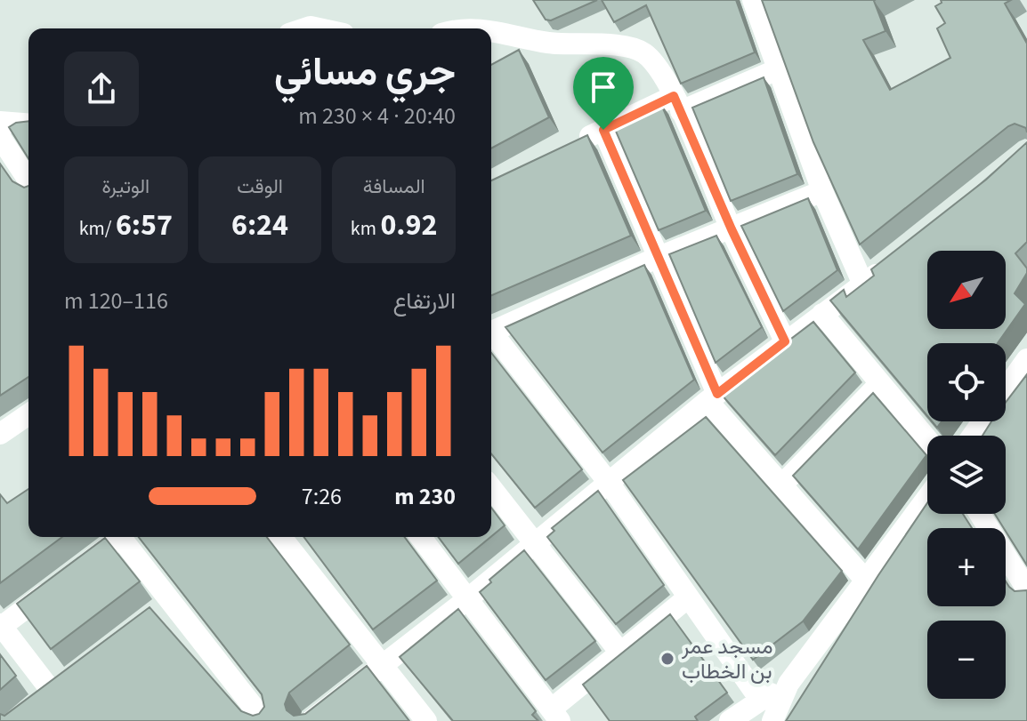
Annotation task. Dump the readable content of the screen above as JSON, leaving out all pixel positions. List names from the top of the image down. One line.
{"places":["مسجد عمر بن الخطاب"],"north":"bottom left","page":{"heading":["جري مسائي","20:40 · 4 × 230 m"],"stats":[["المسافة","0.92 km"],["الوقت","6:24"],["الوتيرة","6:57 /km"]],"map_buttons":["+","−"],"chart":["الارتفاع","116–120 m"],"list":[{"name":"230 m","note":"7:26"}]}}
